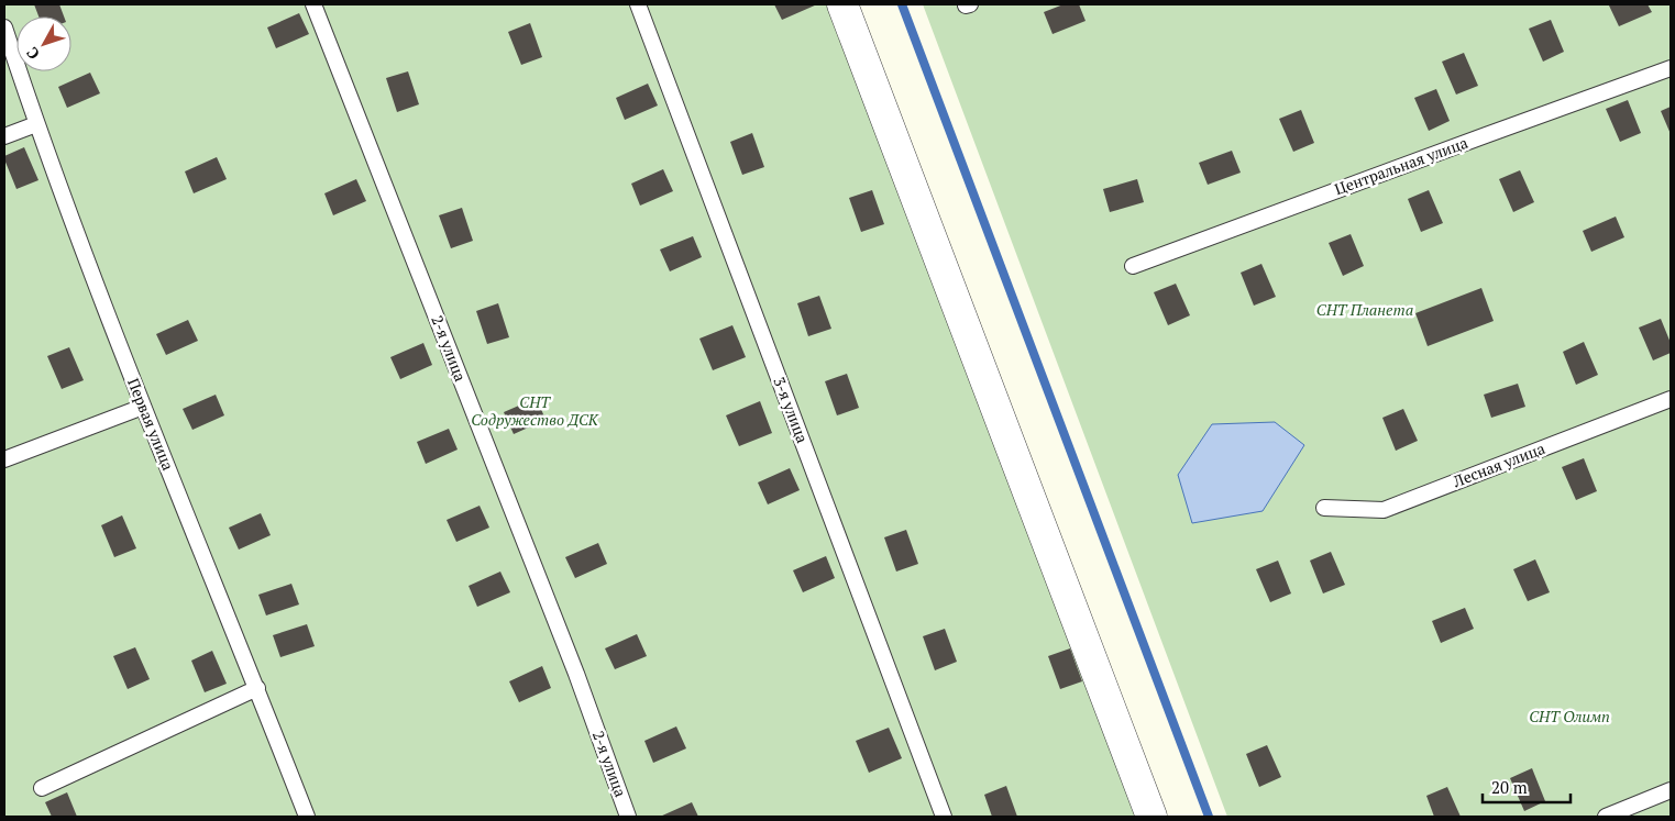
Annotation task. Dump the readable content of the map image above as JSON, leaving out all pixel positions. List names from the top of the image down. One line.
{"streets":{"lane":["Центральная улица","2-я улица","3-я улица","Первая улица","Лесная улица"]},"parks":["СНТ Планета","СНТ Содружество ДСК","СНТ Олимп"],"scale_bar":"20 m","north":"bottom left"}
